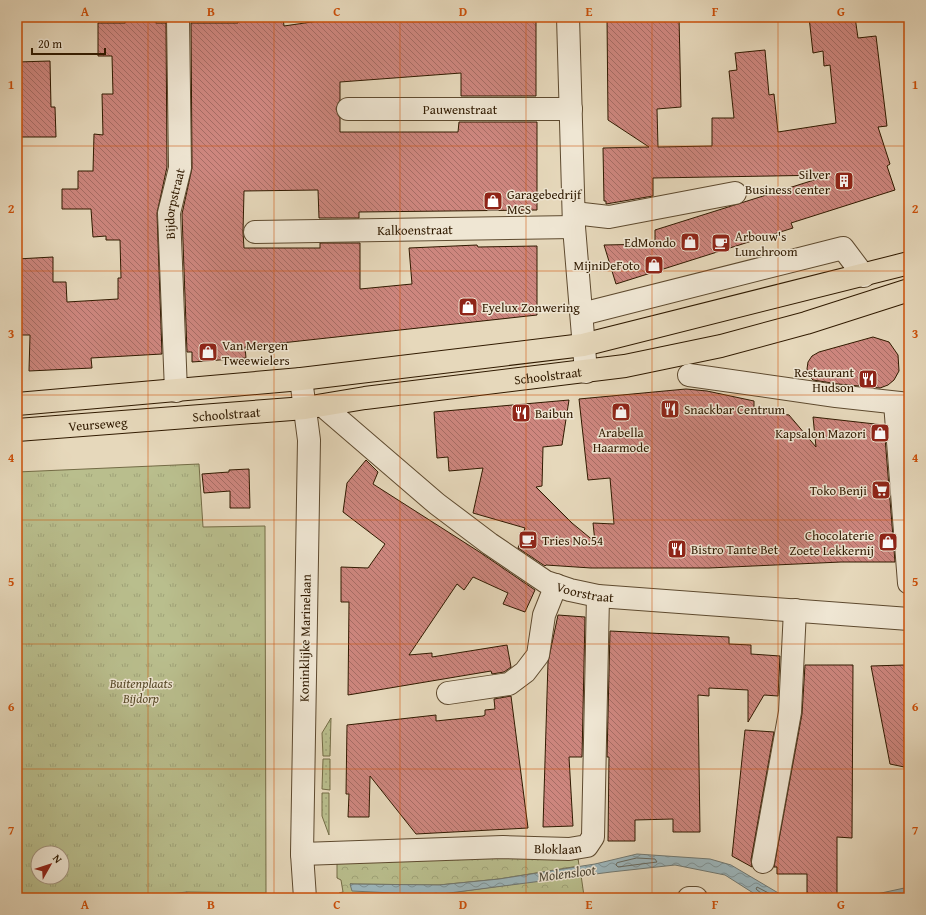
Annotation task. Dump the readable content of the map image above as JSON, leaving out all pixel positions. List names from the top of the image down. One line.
{"streets":{"main road":["Schoolstraat","Veurseweg"],"street":["Pauwenstraat","Bijdorpstraat","Kalkoenstraat","Voorstraat","Koninklijke Marinelaan","Bloklaan"]},"crossings":[["Bijdorpstraat","Schoolstraat"],["Bijdorpstraat","Veurseweg"],["Schoolstraat","Veurseweg"],["Schoolstraat","Voorstraat"],["Schoolstraat","Koninklijke Marinelaan"],["Voorstraat","Koninklijke Marinelaan"],["Voorstraat","Bloklaan"],["Koninklijke Marinelaan","Bloklaan"]],"water":["Molensloot"],"parks":["Buitenplaats Bijdorp"],"places":{"building":["Silver Business center"],"shop":["Garagebedrijf MCS","EdMondo","MijniDeFoto","Eyelux Zonwering","Van Mergen Tweewielers","Arabella Haarmode","Kapsalon Mazori","Chocolaterie Zoete Lekkernij"],"cafe":["Arbouw's Lunchroom","Tries No.54"],"restaurant":["Restaurant Hudson","Snackbar Centrum","Baibun","Bistro Tante Bet"],"supermarket":["Toko Benji"]},"scale_bar":"20 m","north":"top right","grid":{"columns":["A","B","C","D","E","F","G"],"rows":["1","2","3","4","5","6","7"]}}
